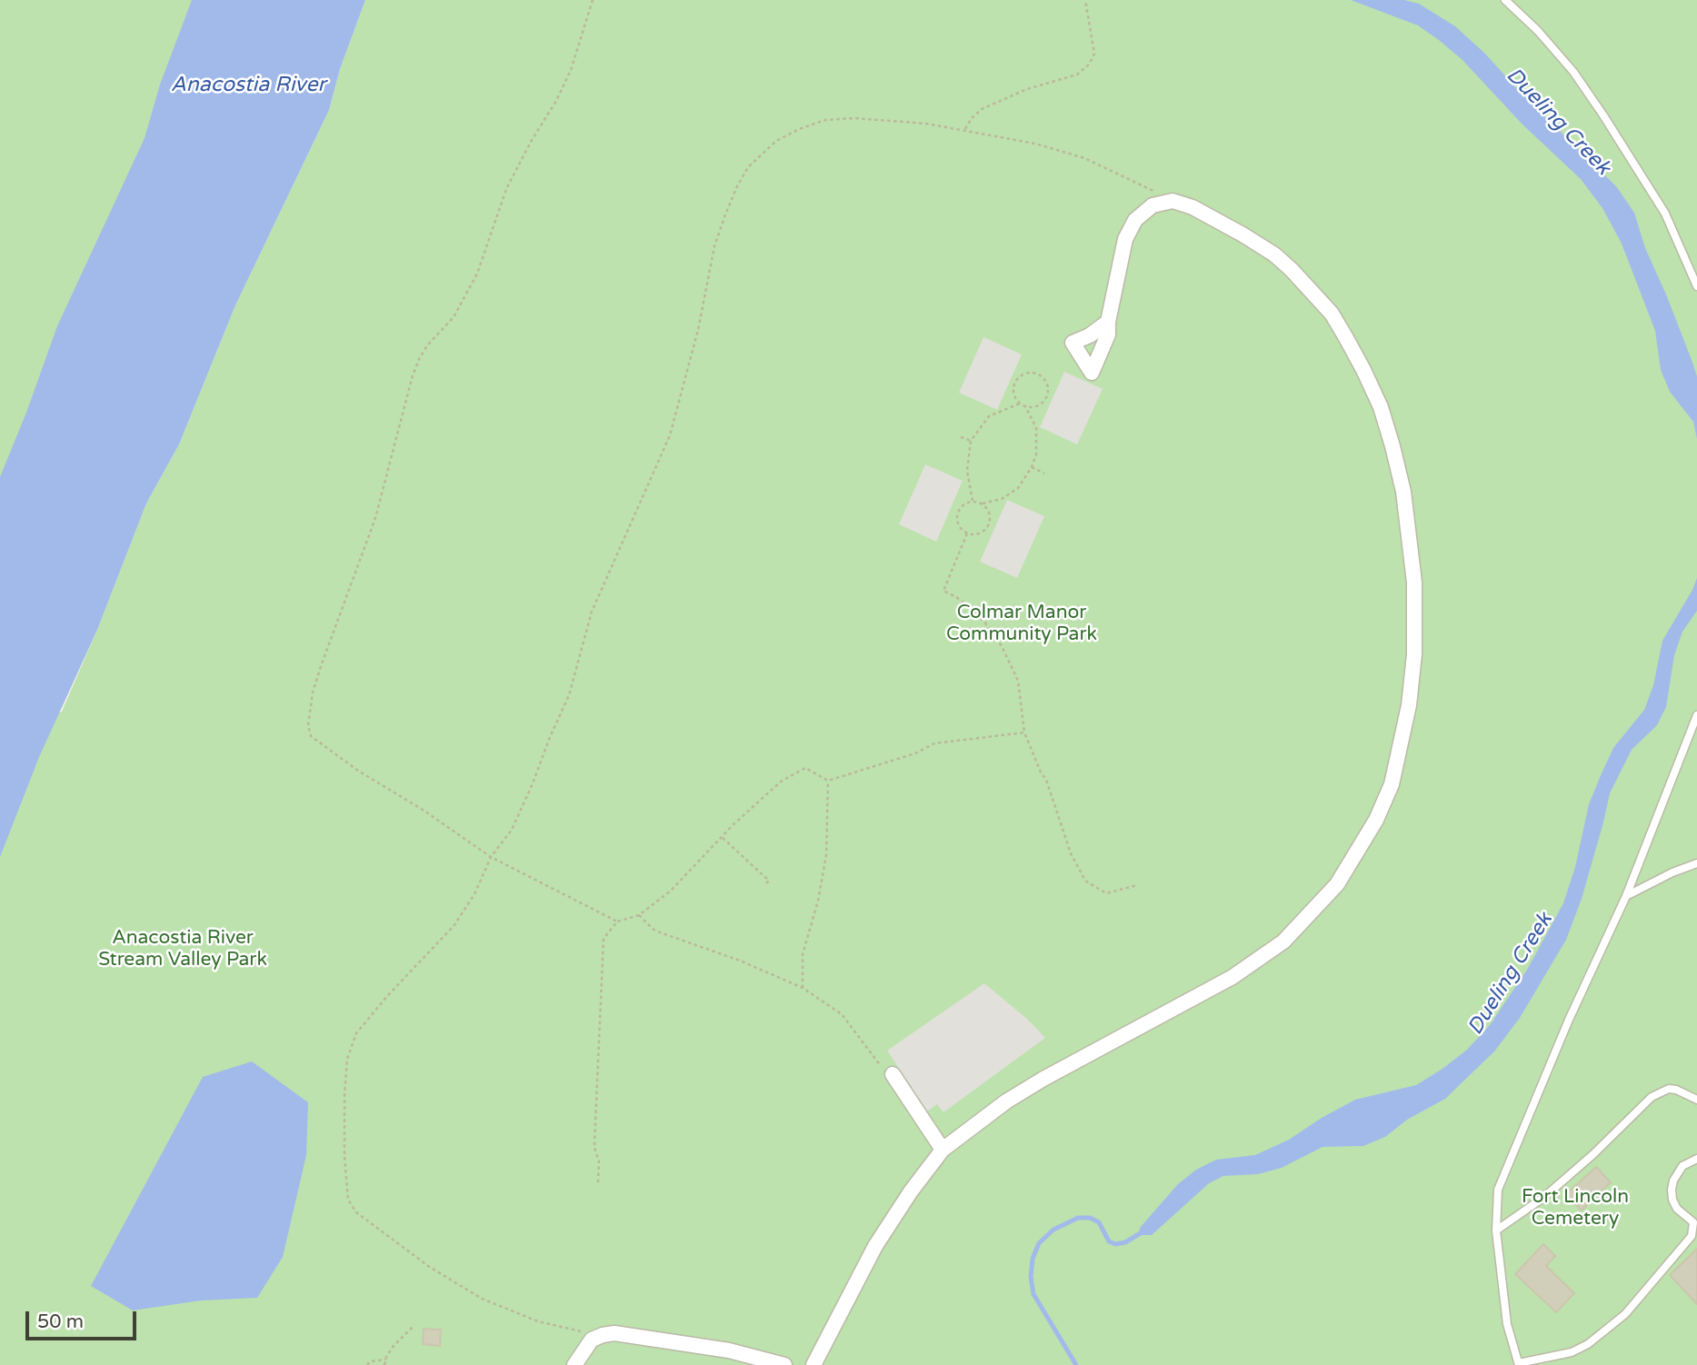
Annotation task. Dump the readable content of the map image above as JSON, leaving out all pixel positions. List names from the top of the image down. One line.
{"water":["Anacostia River","Dueling Creek"],"parks":["Colmar Manor Community Park","Anacostia River Stream Valley Park","Fort Lincoln Cemetery"],"scale_bar":"50 m"}
